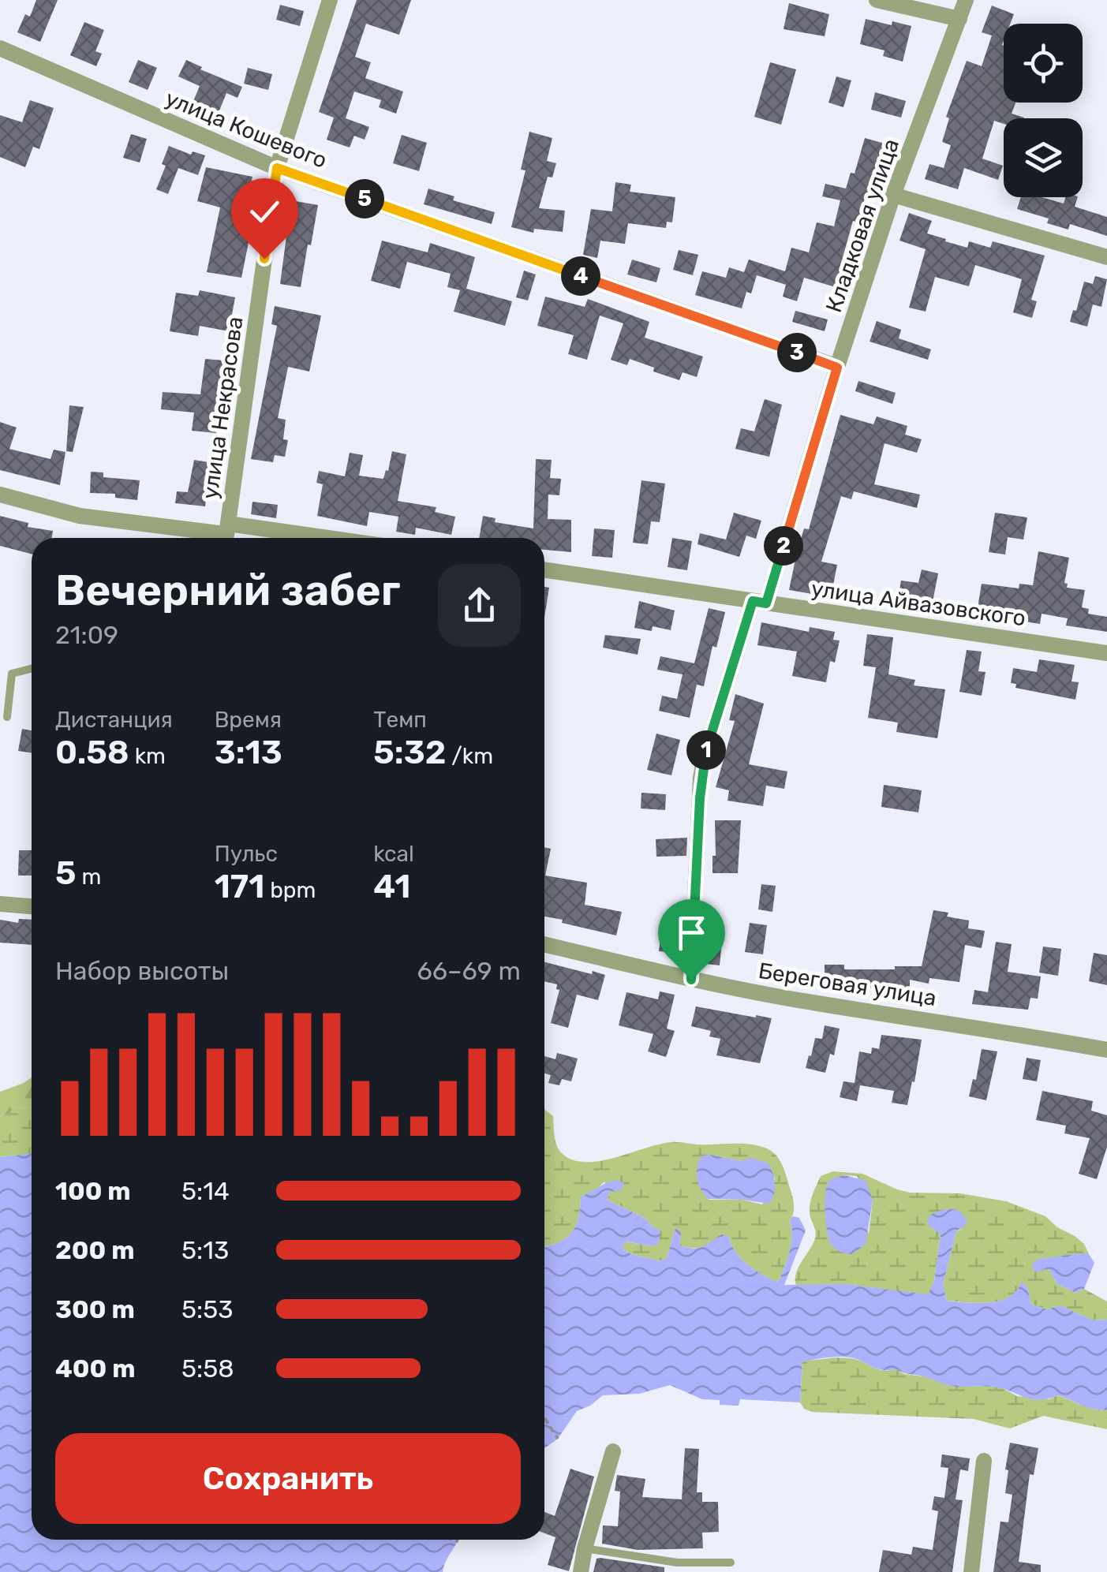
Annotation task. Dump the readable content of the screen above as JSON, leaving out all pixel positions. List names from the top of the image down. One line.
{"streets":{"street":["улица Кошевого","Кладковая улица","улица Некрасова","улица Айвазовского","Береговая улица"]},"crossings":[["улица Кошевого","Кладковая улица"],["улица Кошевого","улица Некрасова"],["Кладковая улица","улица Айвазовского"],["Кладковая улица","Береговая улица"]],"page":{"pins":["5","4","3","2","1"],"heading":["Вечерний забег","21:09"],"stats":[["Дистанция","0.58 km"],["Время","3:13"],["Темп","5:32 /km"],["5 m"],["Пульс","171 bpm"],["kcal","41"]],"chart":["Набор высоты","66–69 m"],"list":[{"name":"100 m","note":"5:14"},{"name":"200 m","note":"5:13"},{"name":"300 m","note":"5:53"},{"name":"400 m","note":"5:58"}],"buttons":"Сохранить"}}
